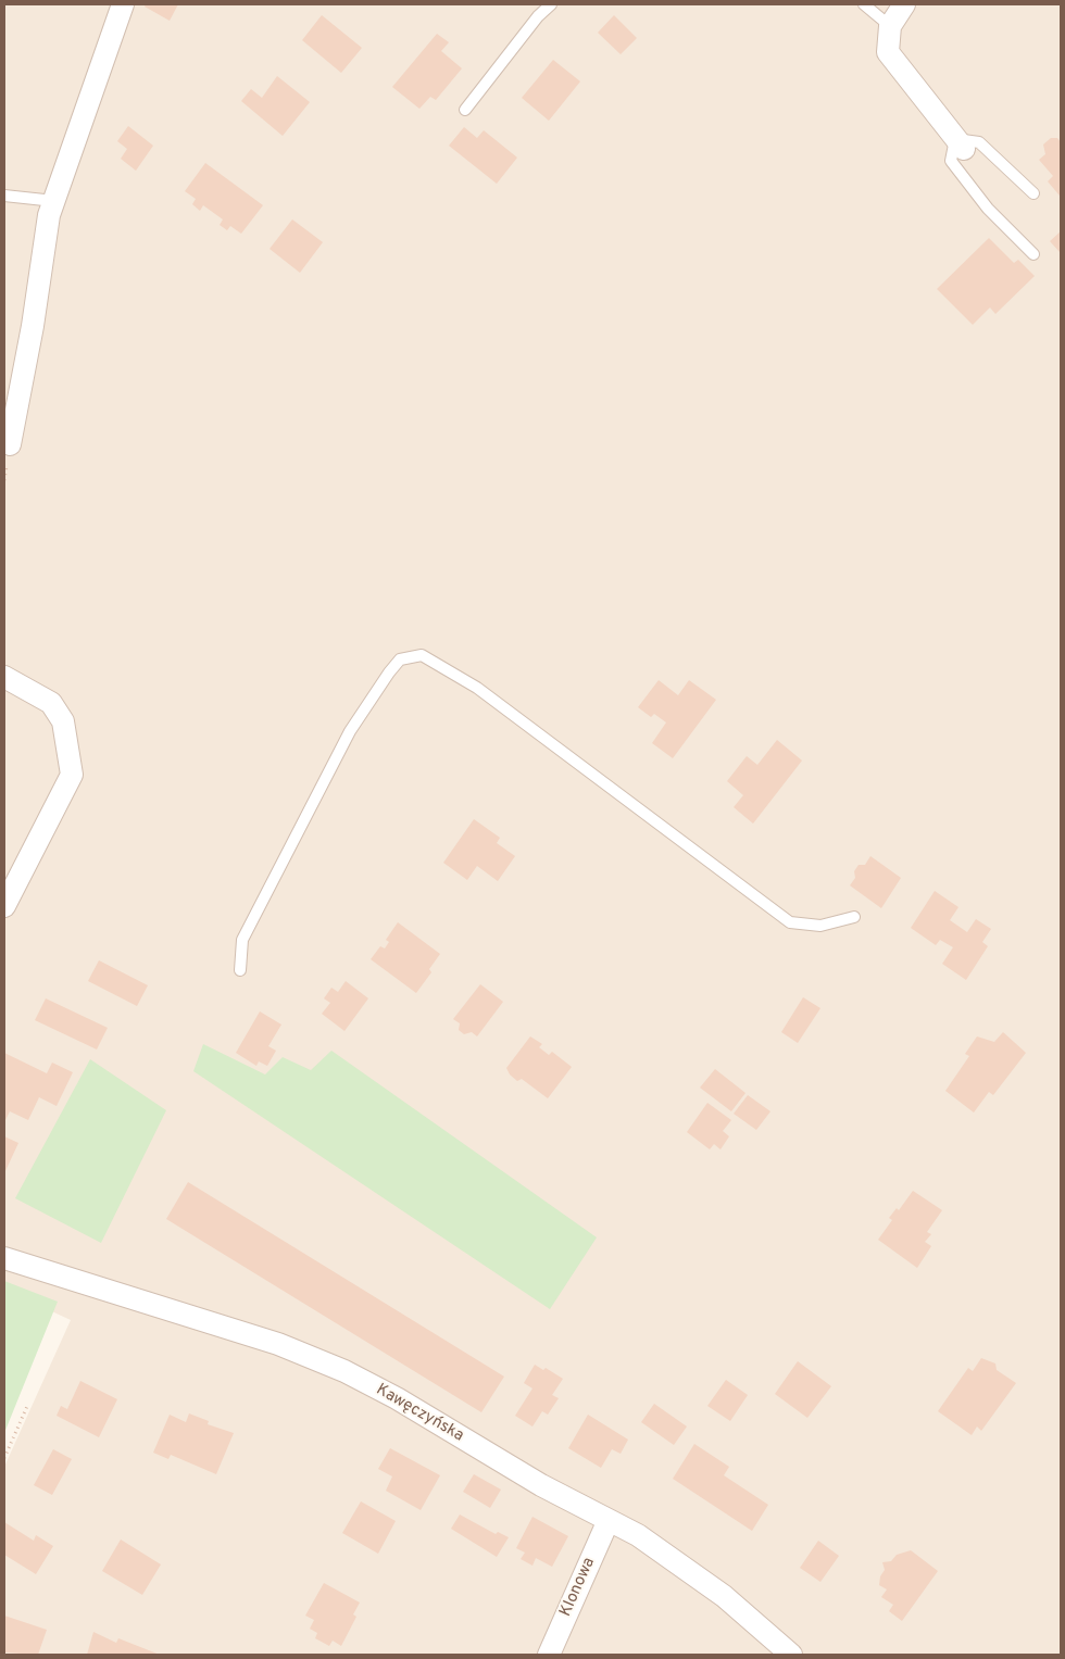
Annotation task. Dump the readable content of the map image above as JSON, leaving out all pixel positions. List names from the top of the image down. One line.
{"streets":{"street":["Kawęczyńska","Klonowa"]},"crossings":[["Kawęczyńska","Klonowa"]]}
